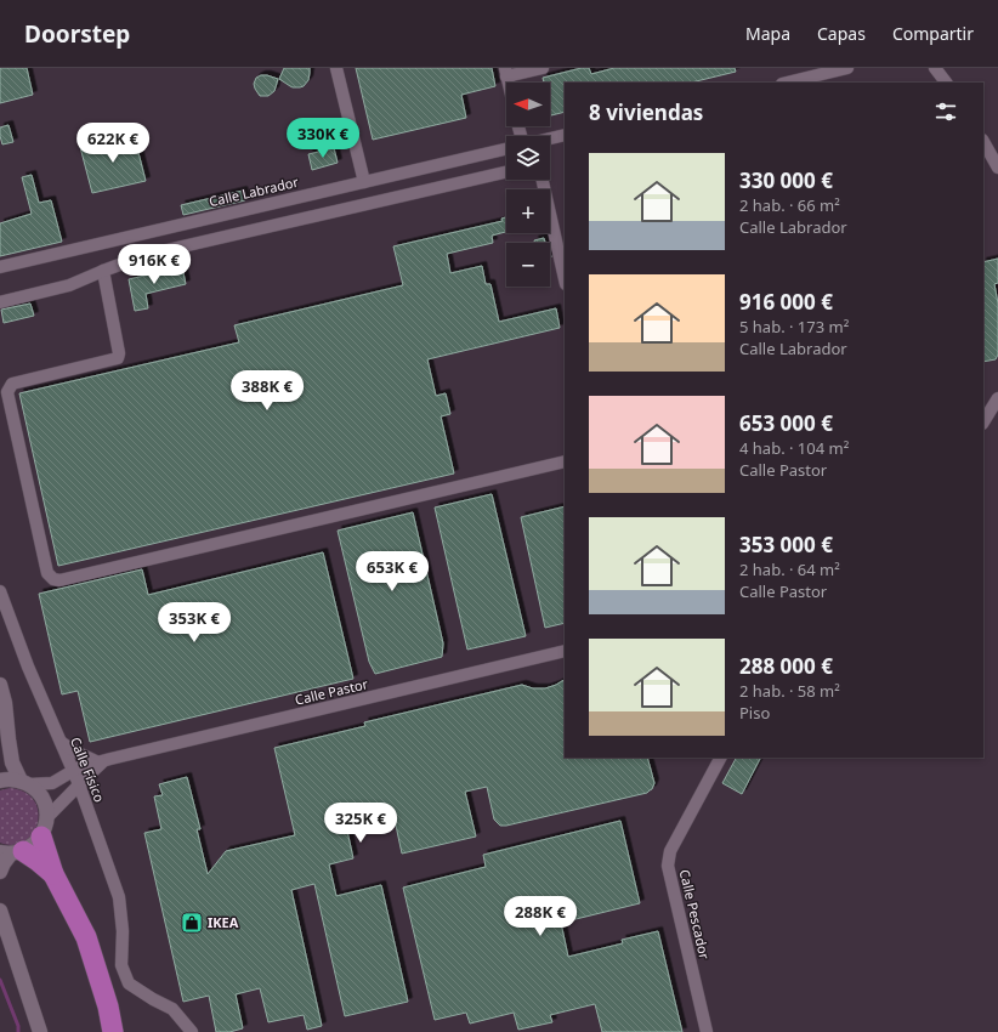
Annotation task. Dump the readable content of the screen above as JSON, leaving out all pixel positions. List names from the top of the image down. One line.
{"streets":{"street":["Calle Labrador","Calle Pastor","Calle Físico","Calle Pescador"]},"crossings":[["Calle Pastor","Calle Físico"]],"places":{"shop":["IKEA"]},"north":"left","page":{"header":"Doorstep","nav":["Mapa","Capas","Compartir"],"map_buttons":["+","−"],"heading":"8 viviendas","price":["330K €","622K €","916K €","388K €","653K €","353K €","325K €","288K €"],"list":[{"name":"330 000 €","note":"2 hab. · 66 m² · Calle Labrador"},{"name":"916 000 €","note":"5 hab. · 173 m² · Calle Labrador"},{"name":"653 000 €","note":"4 hab. · 104 m² · Calle Pastor"},{"name":"353 000 €","note":"2 hab. · 64 m² · Calle Pastor"},{"name":"288 000 €","note":"2 hab. · 58 m² · Piso"}]}}
